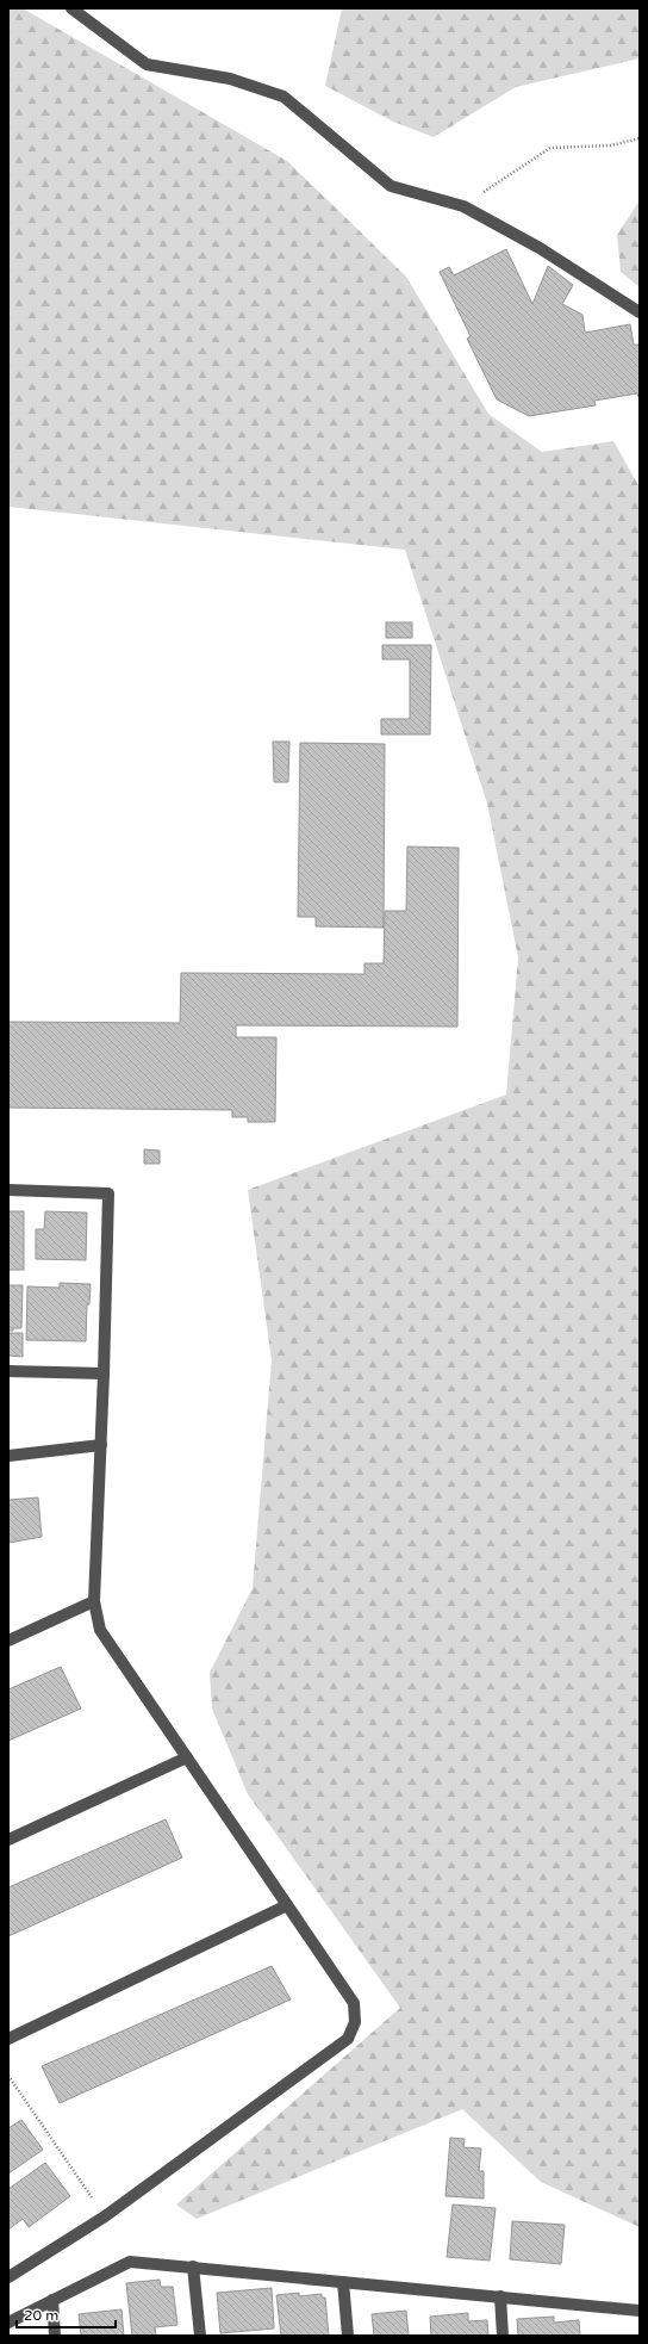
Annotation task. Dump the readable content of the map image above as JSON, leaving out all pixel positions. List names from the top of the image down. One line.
{"scale_bar":"20 m"}
